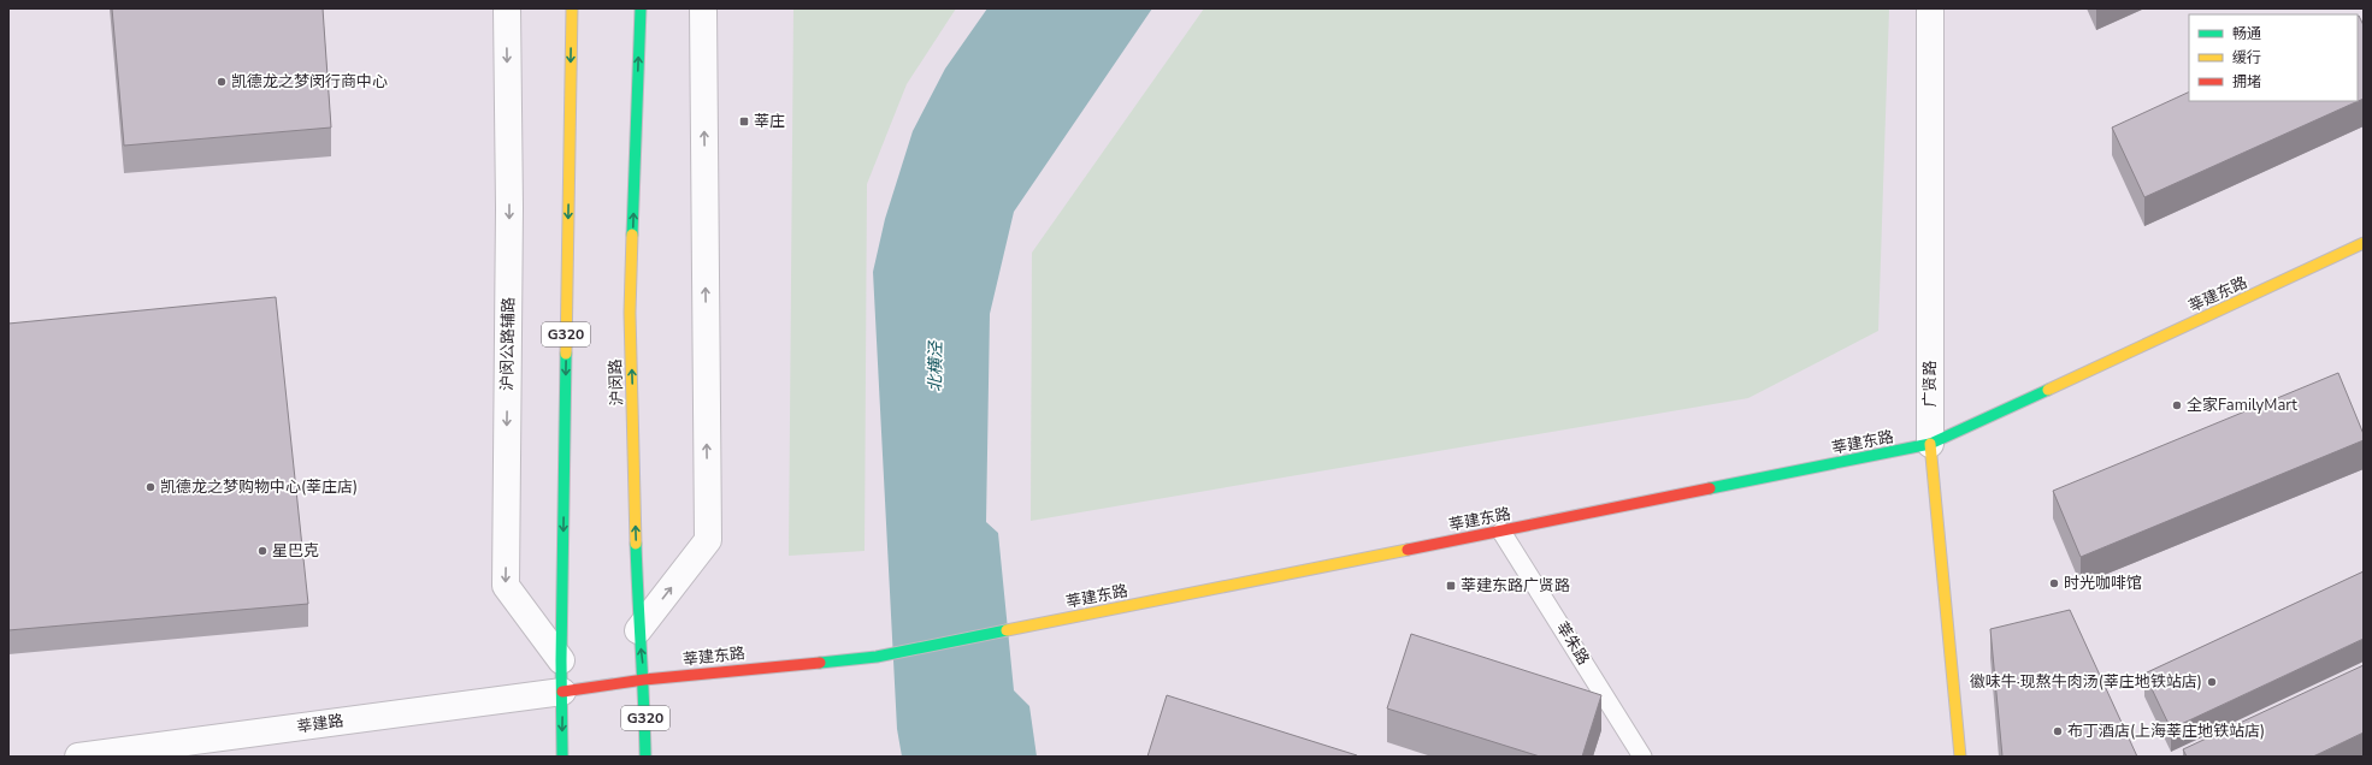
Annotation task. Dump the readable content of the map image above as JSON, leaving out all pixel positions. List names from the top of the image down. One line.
{"streets":{"main road":["莘建东路","G320","沪闵路","广贤路"],"street":["沪闵公路辅路","莘建路"],"lane":["莘朱路"]},"crossings":[["莘建东路","G320"],["莘建东路","沪闵路"],["莘建东路","广贤路"],["莘建东路","莘朱路"],["莘建东路","莘建路"],["G320","沪闵公路辅路"],["G320","莘建路"]],"water":["北横泾"],"places":{"other":["凯德龙之梦闵行商中心","全家FamilyMart","凯德龙之梦购物中心(莘庄店)","星巴克","时光咖啡馆","徽味牛·现熬牛肉汤(莘庄地铁站店)","布丁酒店(上海莘庄地铁站店)"],"transit":["莘庄","莘建东路广贤路"]},"legend":["畅通","缓行","拥堵"]}
